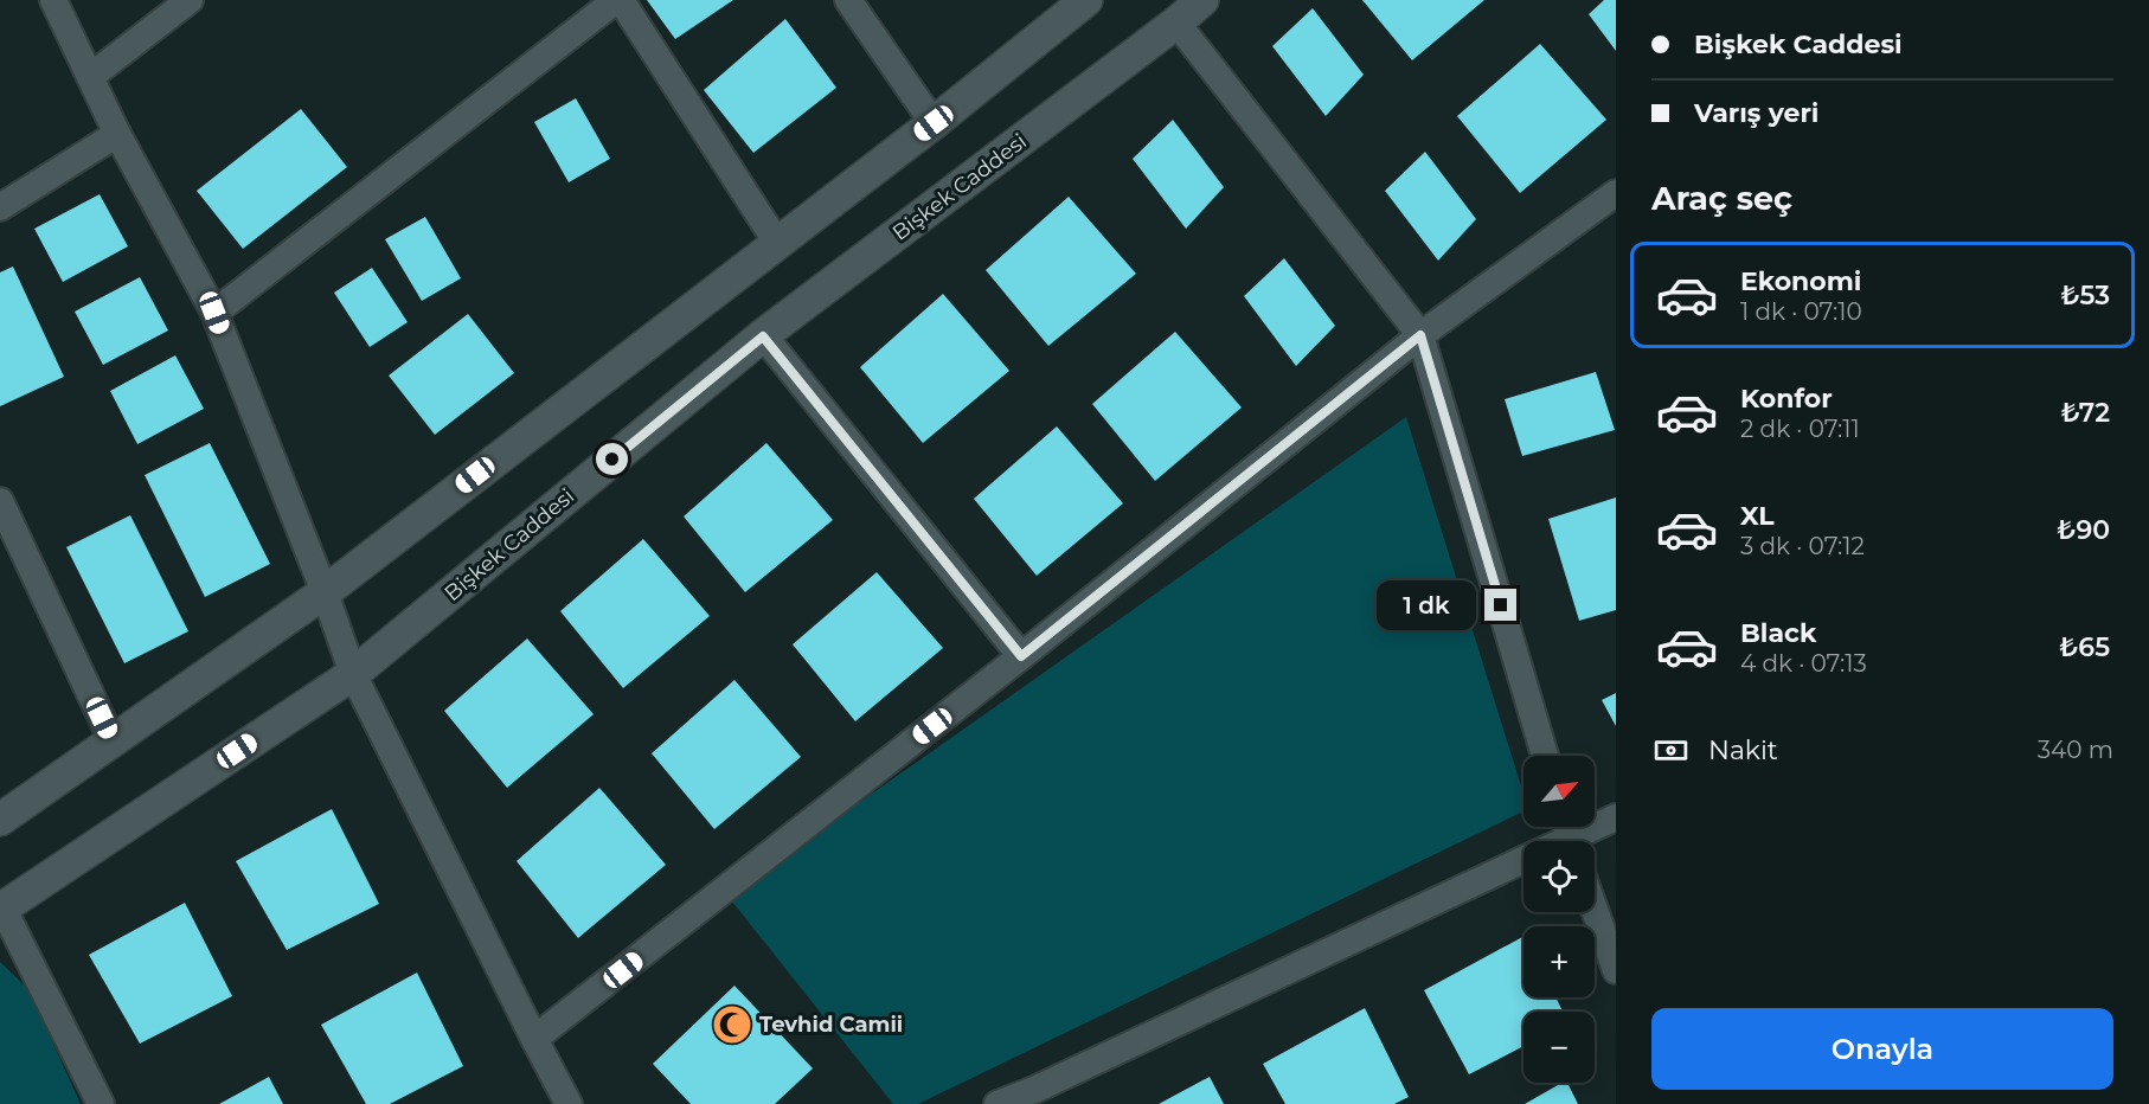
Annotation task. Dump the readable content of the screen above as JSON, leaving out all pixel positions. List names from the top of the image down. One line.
{"streets":{"street":["Bişkek Caddesi"]},"places":{"mosque":["Tevhid Camii"]},"north":"top right","page":{"banner":["Bişkek Caddesi","Varış yeri"],"heading":"Araç seç","list":[{"name":"Ekonomi","note":"1 dk · 07:10","value":"₺53"},{"name":"Konfor","note":"2 dk · 07:11","value":"₺72"},{"name":"XL","note":"3 dk · 07:12","value":"₺90"},{"name":"Black","note":"4 dk · 07:13","value":"₺65"}],"bubble":"1 dk","pay":["Nakit","340 m"],"map_buttons":["+","−"],"buttons":"Onayla"}}
